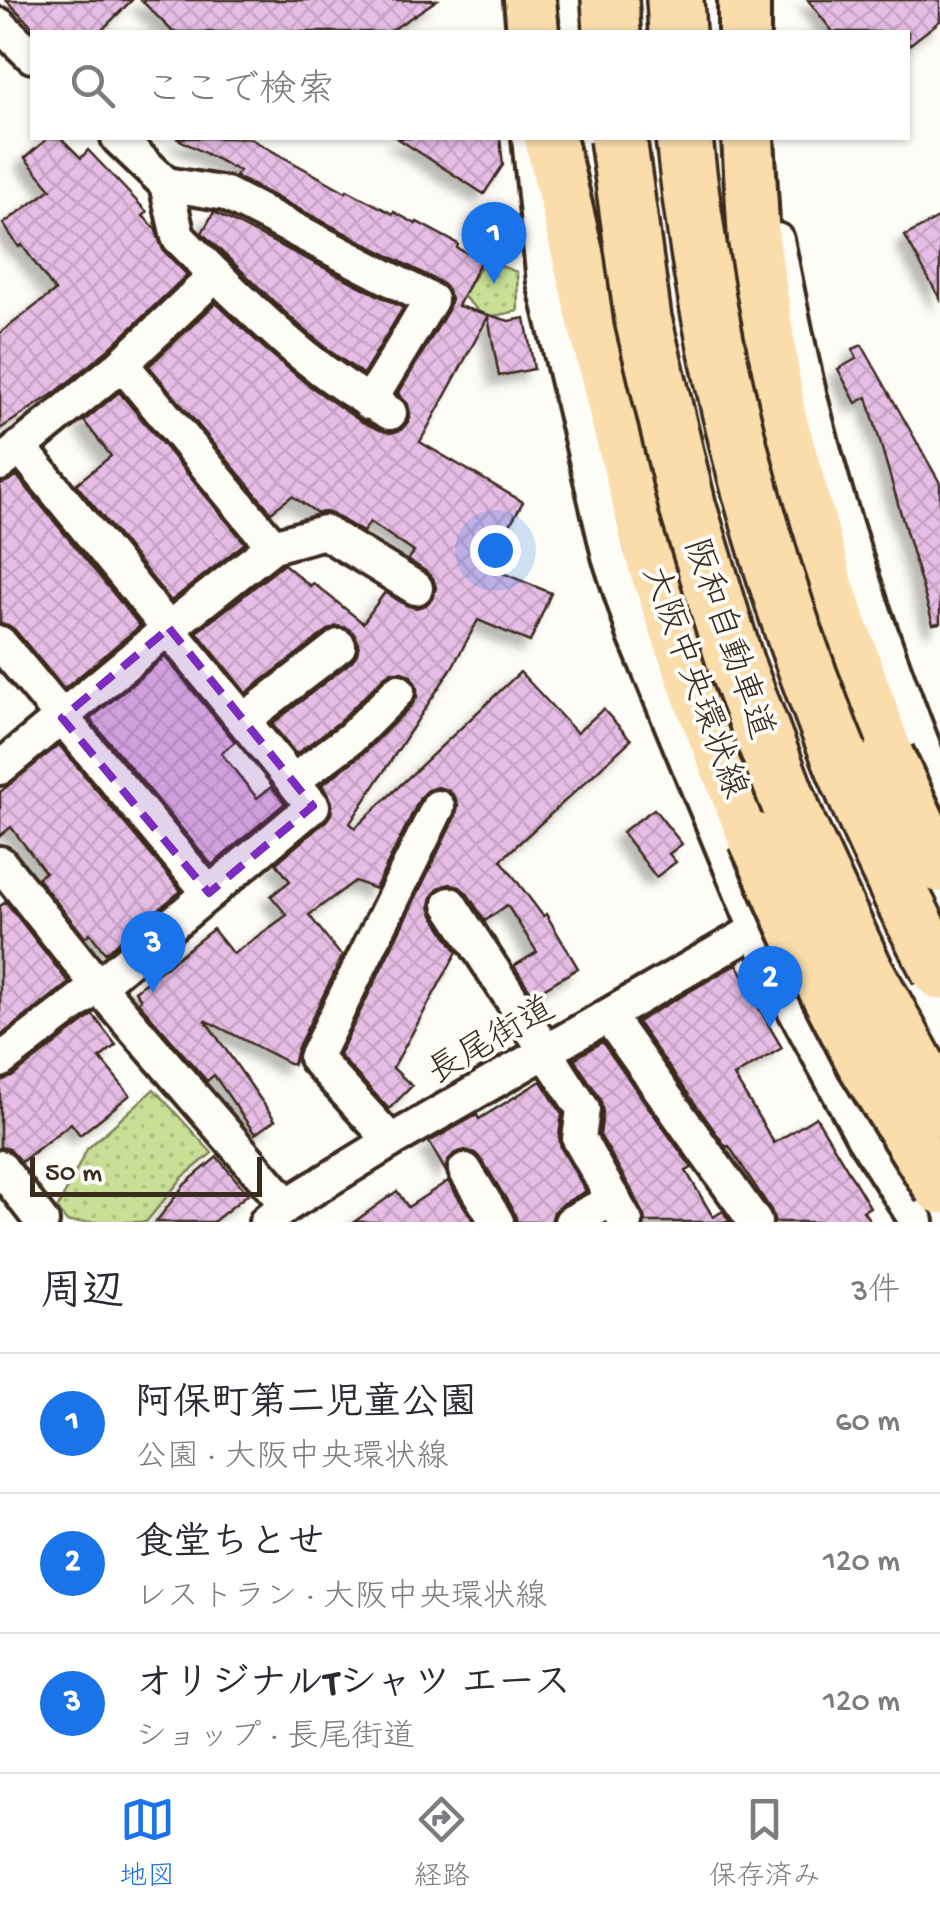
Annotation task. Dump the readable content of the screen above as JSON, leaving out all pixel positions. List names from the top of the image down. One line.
{"streets":{"highway":["阪和自動車道"],"main road":["大阪中央環状線"],"street":["長尾街道"]},"scale_bar":"50 m","page":{"search":"ここで検索","pins":["1","3","2"],"scale":"50 m","heading":["周辺","3件"],"list":[{"mark":"1","name":"阿保町第二児童公園","note":"公園 · 大阪中央環状線","value":"60 m"},{"mark":"2","name":"食堂ちとせ","note":"レストラン · 大阪中央環状線","value":"120 m"},{"mark":"3","name":"オリジナルTシャツ エース","note":"ショップ · 長尾街道","value":"120 m"}],"nav":["地図","経路","保存済み"]}}
